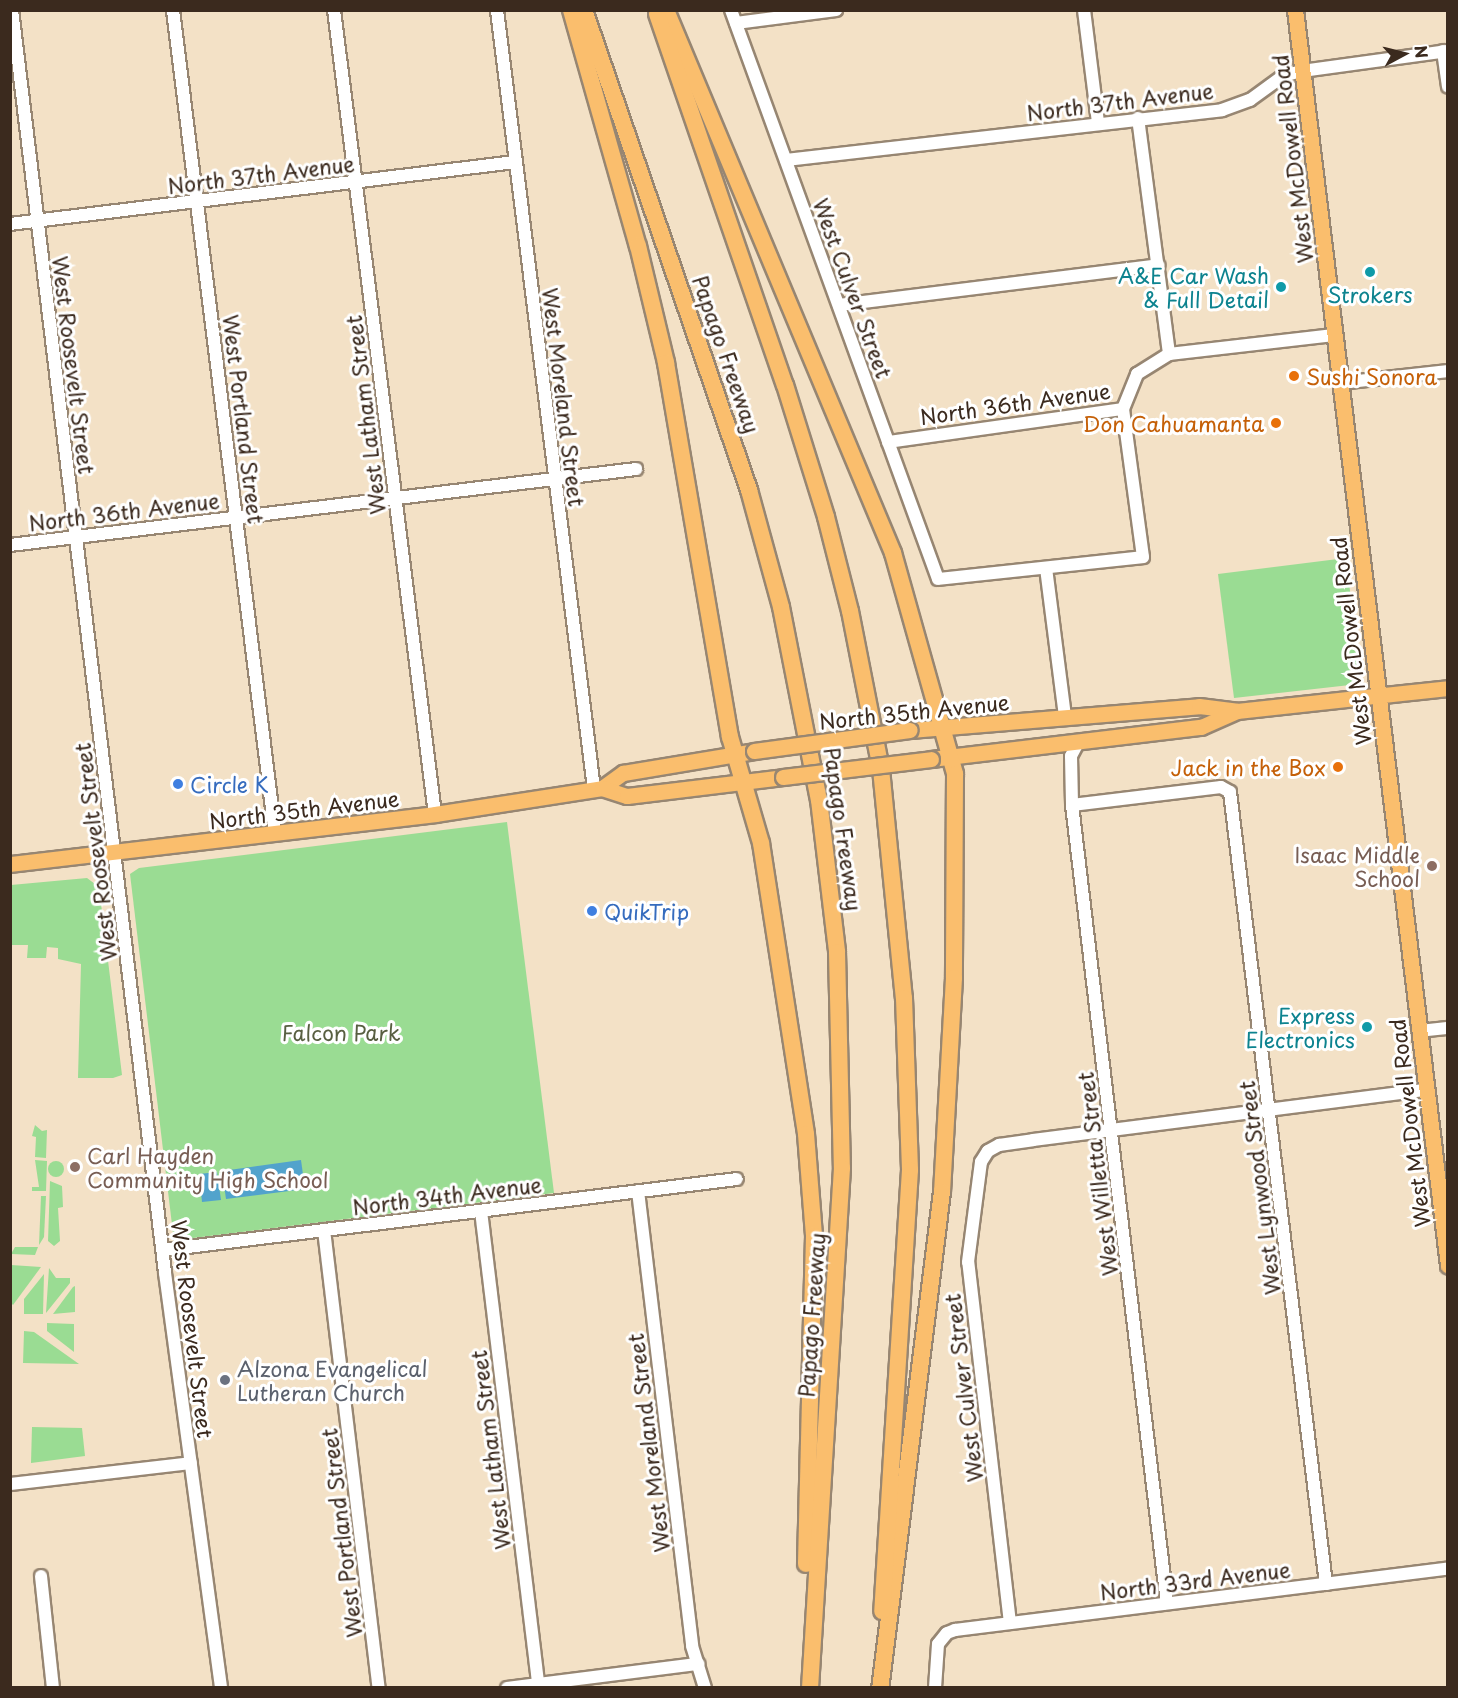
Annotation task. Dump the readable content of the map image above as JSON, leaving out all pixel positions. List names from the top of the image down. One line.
{"streets":{"highway":["Papago Freeway"],"main road":["West McDowell Road","North 35th Avenue"],"street":["North 37th Avenue","West Culver Street","West Roosevelt Street","West Moreland Street","North 36th Avenue","West Latham Street","West Portland Street","West Willetta Street","West Lynwood Street","North 34th Avenue","North 33rd Avenue"]},"crossings":[["North 37th Avenue","West McDowell Road"],["North 37th Avenue","West Culver Street"],["North 37th Avenue","West Roosevelt Street"],["North 37th Avenue","West Moreland Street"],["North 37th Avenue","West Latham Street"],["North 37th Avenue","West Portland Street"],["West McDowell Road","North 36th Avenue"],["West McDowell Road","North 35th Avenue"],["West Culver Street","North 36th Avenue"],["West Culver Street","West Willetta Street"],["West Culver Street","North 33rd Avenue"],["West Roosevelt Street","North 36th Avenue"],["West Roosevelt Street","North 35th Avenue"],["West Roosevelt Street","North 34th Avenue"],["West Moreland Street","North 36th Avenue"],["West Moreland Street","North 35th Avenue"],["West Moreland Street","North 34th Avenue"],["North 36th Avenue","West Latham Street"],["North 36th Avenue","West Portland Street"],["West Latham Street","North 35th Avenue"],["West Latham Street","North 34th Avenue"],["West Portland Street","North 35th Avenue"],["West Portland Street","North 34th Avenue"],["North 35th Avenue","West Willetta Street"],["West Willetta Street","West Lynwood Street"],["West Willetta Street","North 33rd Avenue"],["West Lynwood Street","North 33rd Avenue"]],"parks":["Falcon Park"],"places":["Strokers","A&E Car Wash & Full Detail","Sushi Sonora","Don Cahuamanta","Jack in the Box","Circle K","Isaac Middle School","QuikTrip","Express Electronics","Carl Hayden Community High School","Alzona Evangelical Lutheran Church"],"north":"right"}
